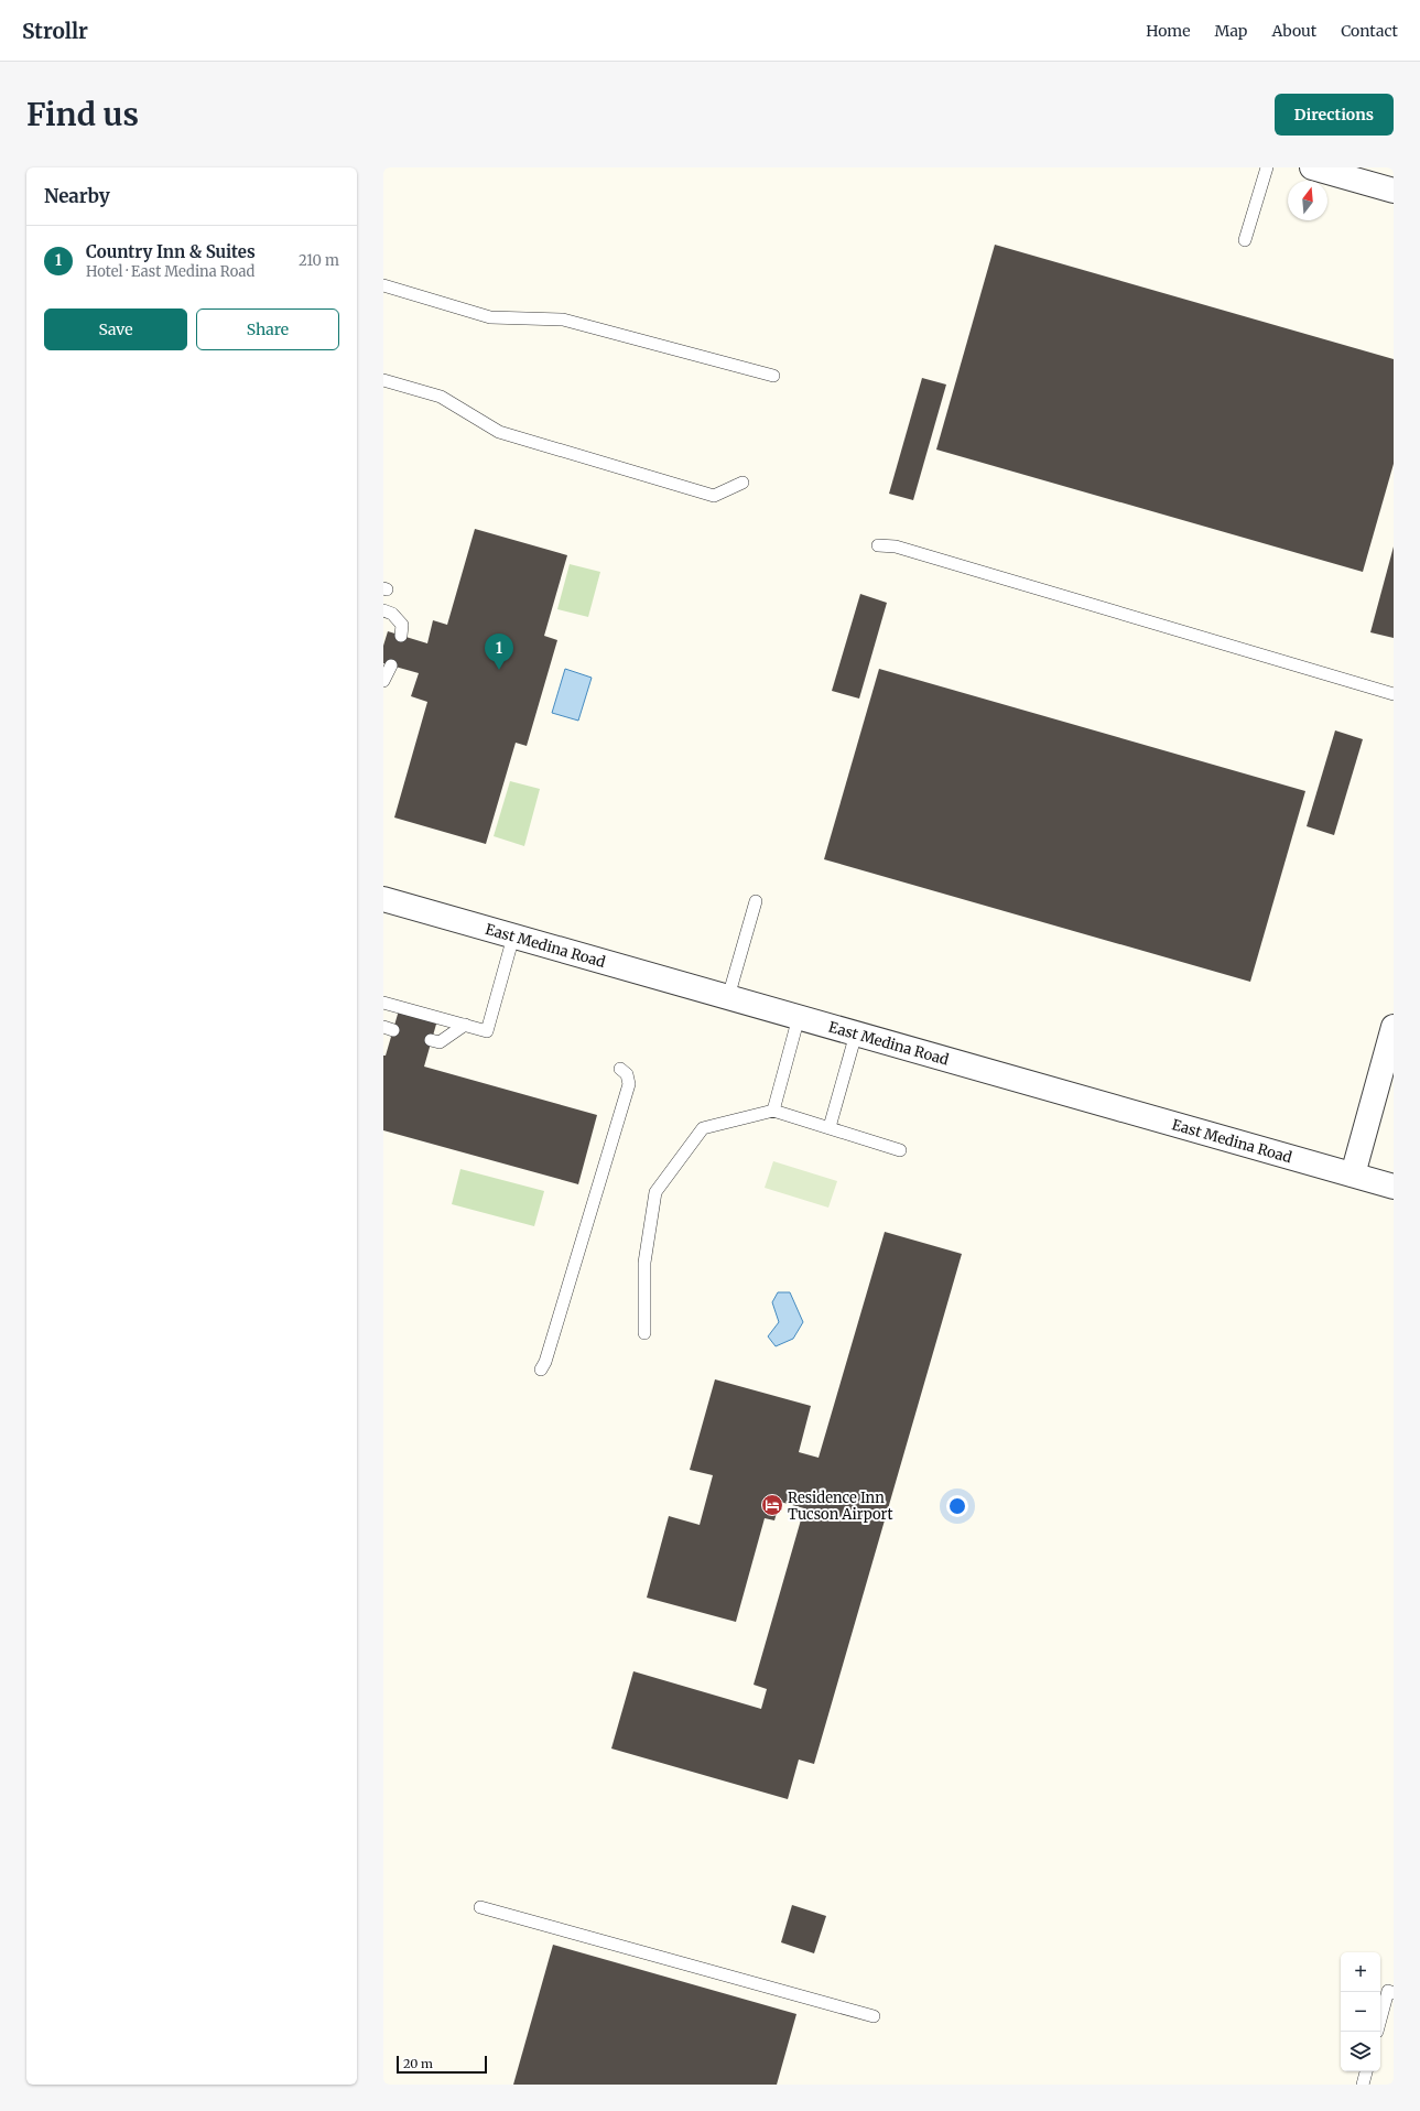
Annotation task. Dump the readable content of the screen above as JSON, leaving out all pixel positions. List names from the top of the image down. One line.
{"streets":{"street":["East Medina Road"]},"places":{"hotel":["Residence Inn Tucson Airport"]},"scale_bar":"20 m","north":"top","page":{"header":"Strollr","nav":["Home","Map","About","Contact"],"buttons":["Directions",["Save","Share"]],"title":"Find us","heading":"Nearby","list":[{"mark":"1","name":"Country Inn & Suites","note":"Hotel · East Medina Road","value":"210 m"}],"pins":"1","map_buttons":["+","−"],"scale":"20 m"}}
